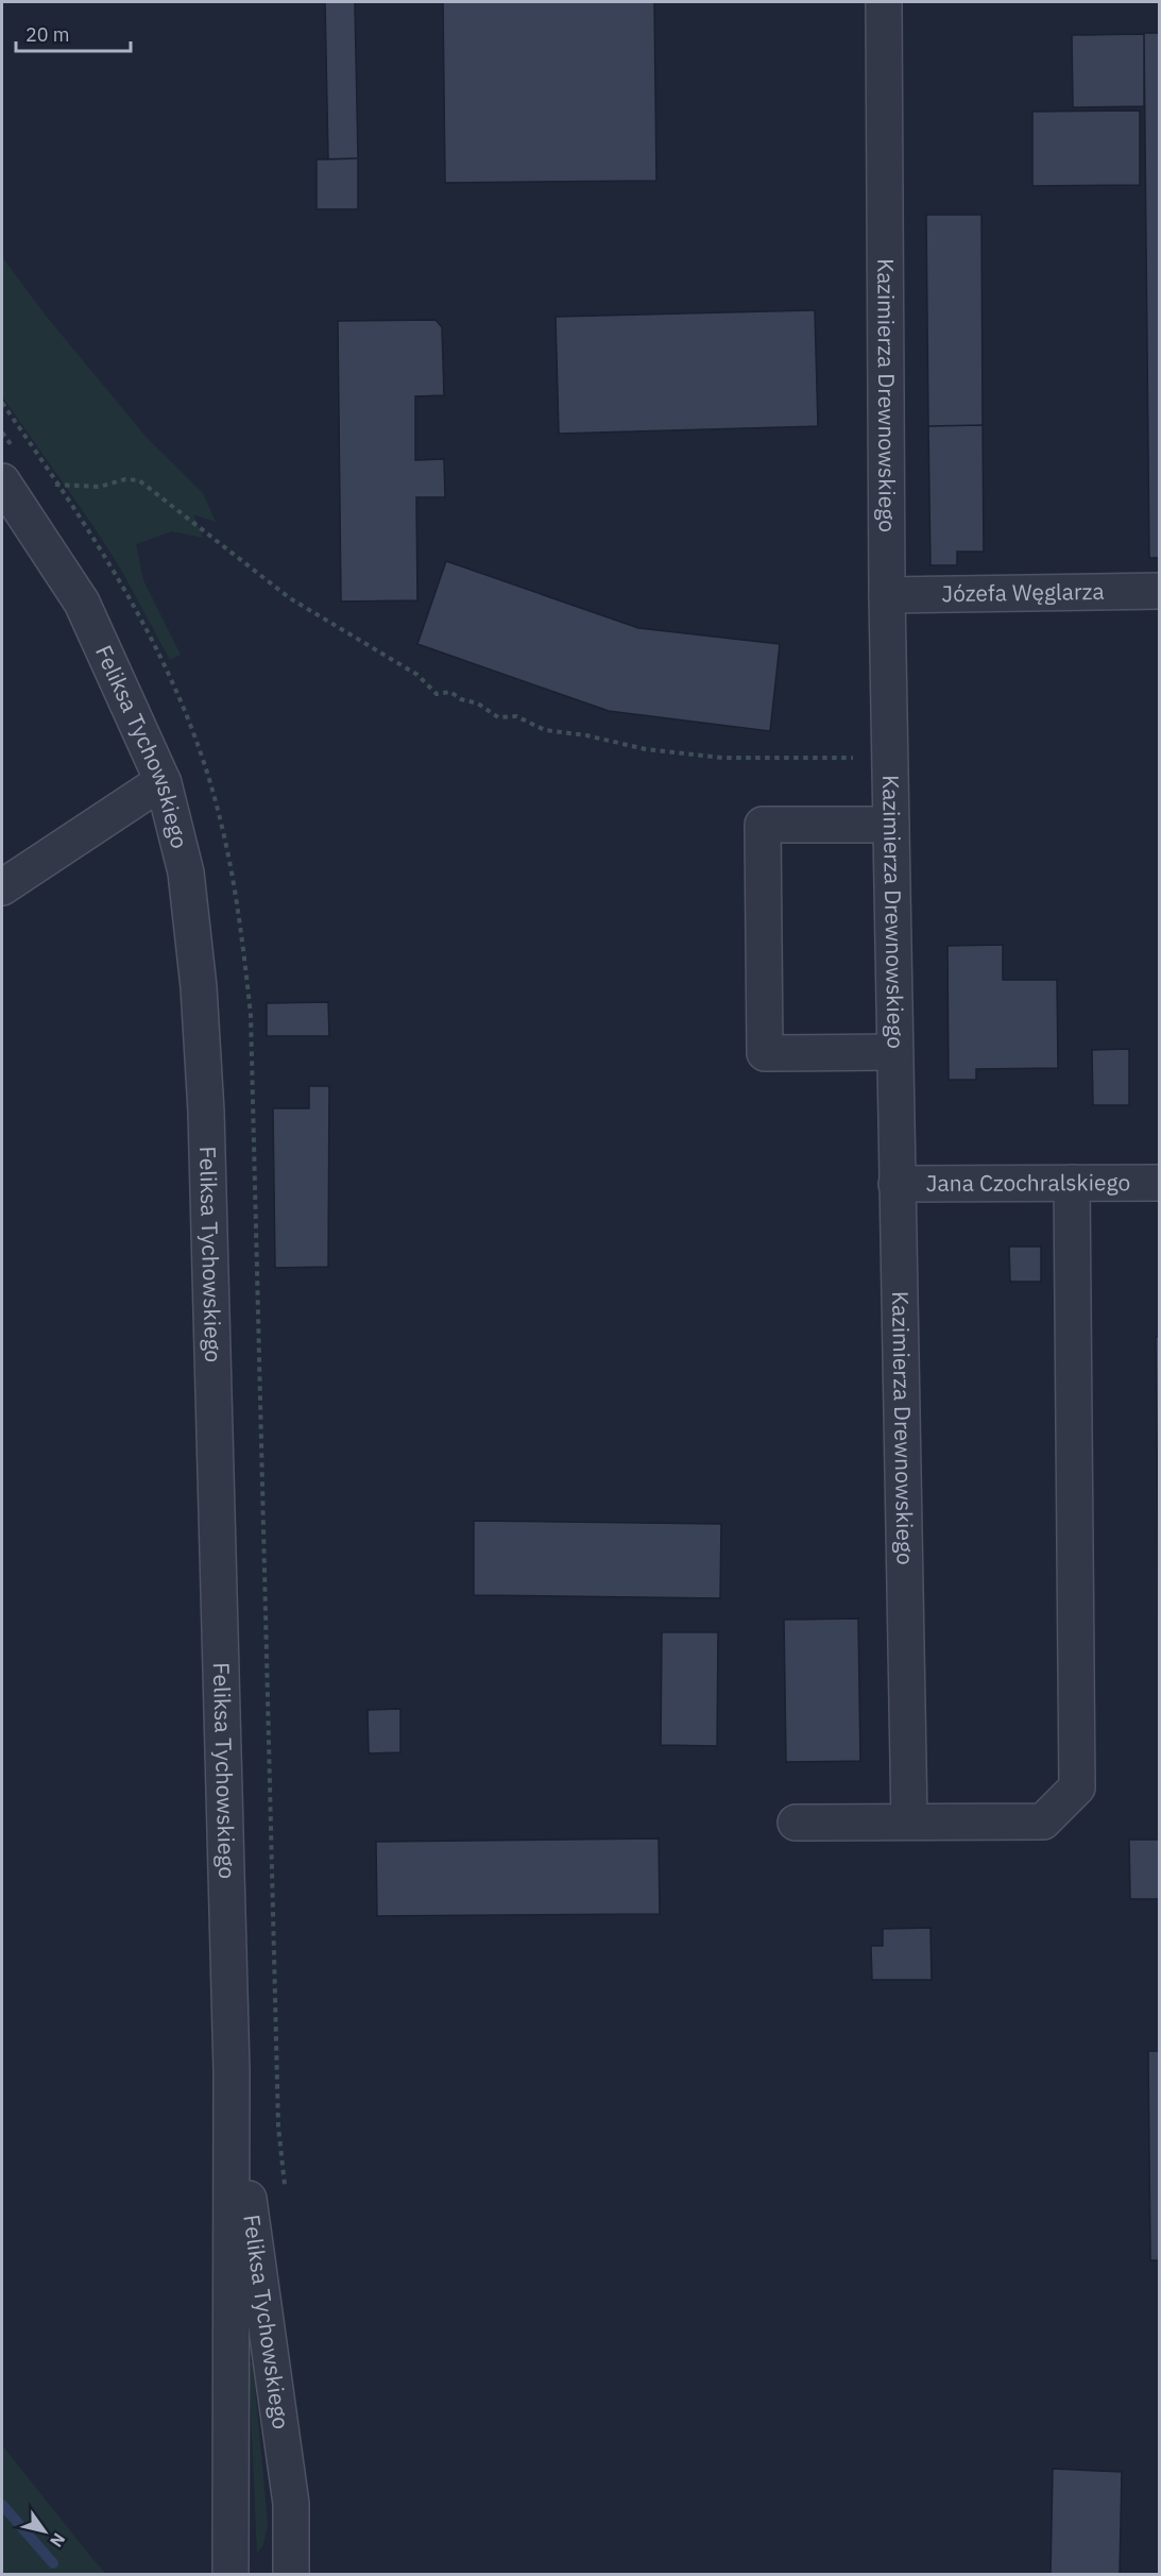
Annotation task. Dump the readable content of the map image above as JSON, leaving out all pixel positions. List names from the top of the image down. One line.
{"streets":{"street":["Kazimierza Drewnowskiego","Józefa Węglarza","Feliksa Tychowskiego","Jana Czochralskiego"]},"crossings":[["Kazimierza Drewnowskiego","Józefa Węglarza"],["Kazimierza Drewnowskiego","Jana Czochralskiego"]],"scale_bar":"20 m","north":"bottom right"}
